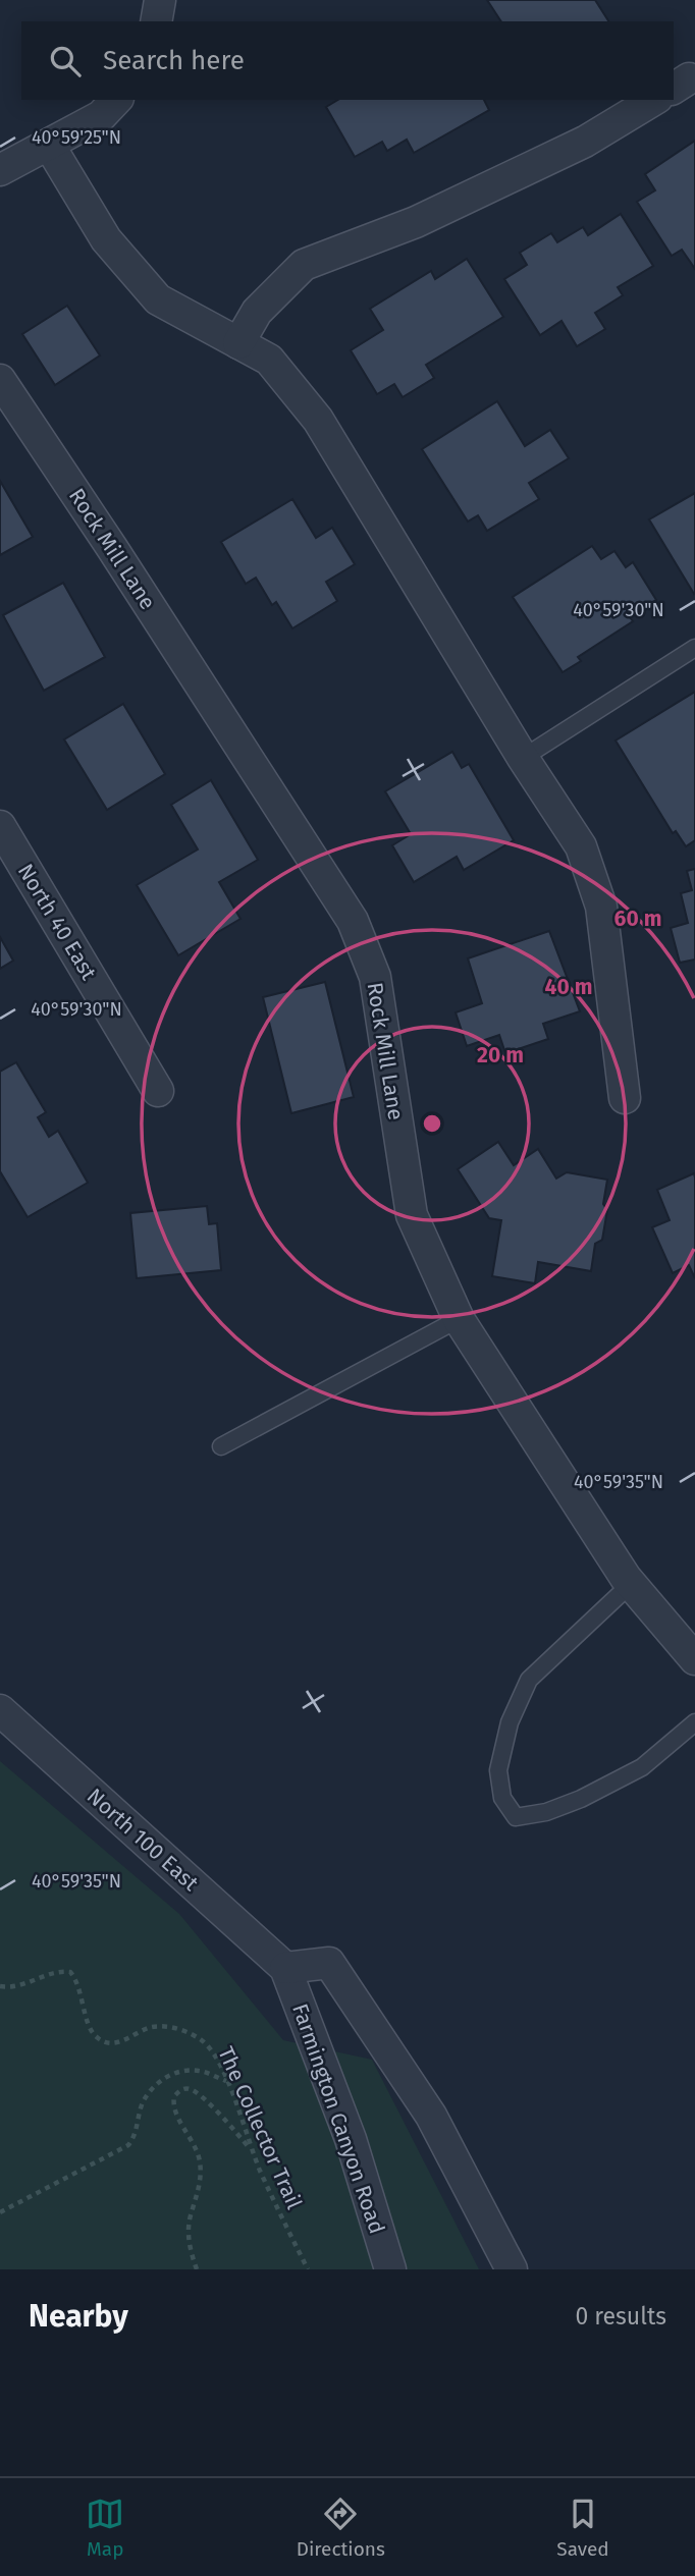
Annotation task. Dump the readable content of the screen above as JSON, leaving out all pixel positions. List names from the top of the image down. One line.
{"streets":{"street":["Rock Mill Lane","North 40 East","North 100 East","Farmington Canyon Road"],"path":["The Collector Trail"]},"crossings":[["North 100 East","Farmington Canyon Road"]],"page":{"search":"Search here","heading":["Nearby","0 results"],"nav":["Map","Directions","Saved"]},"coordinates":["40°59'25\"N","40°59'30\"N","40°59'35\"N"],"rings":["60 m","40 m","20 m"]}
